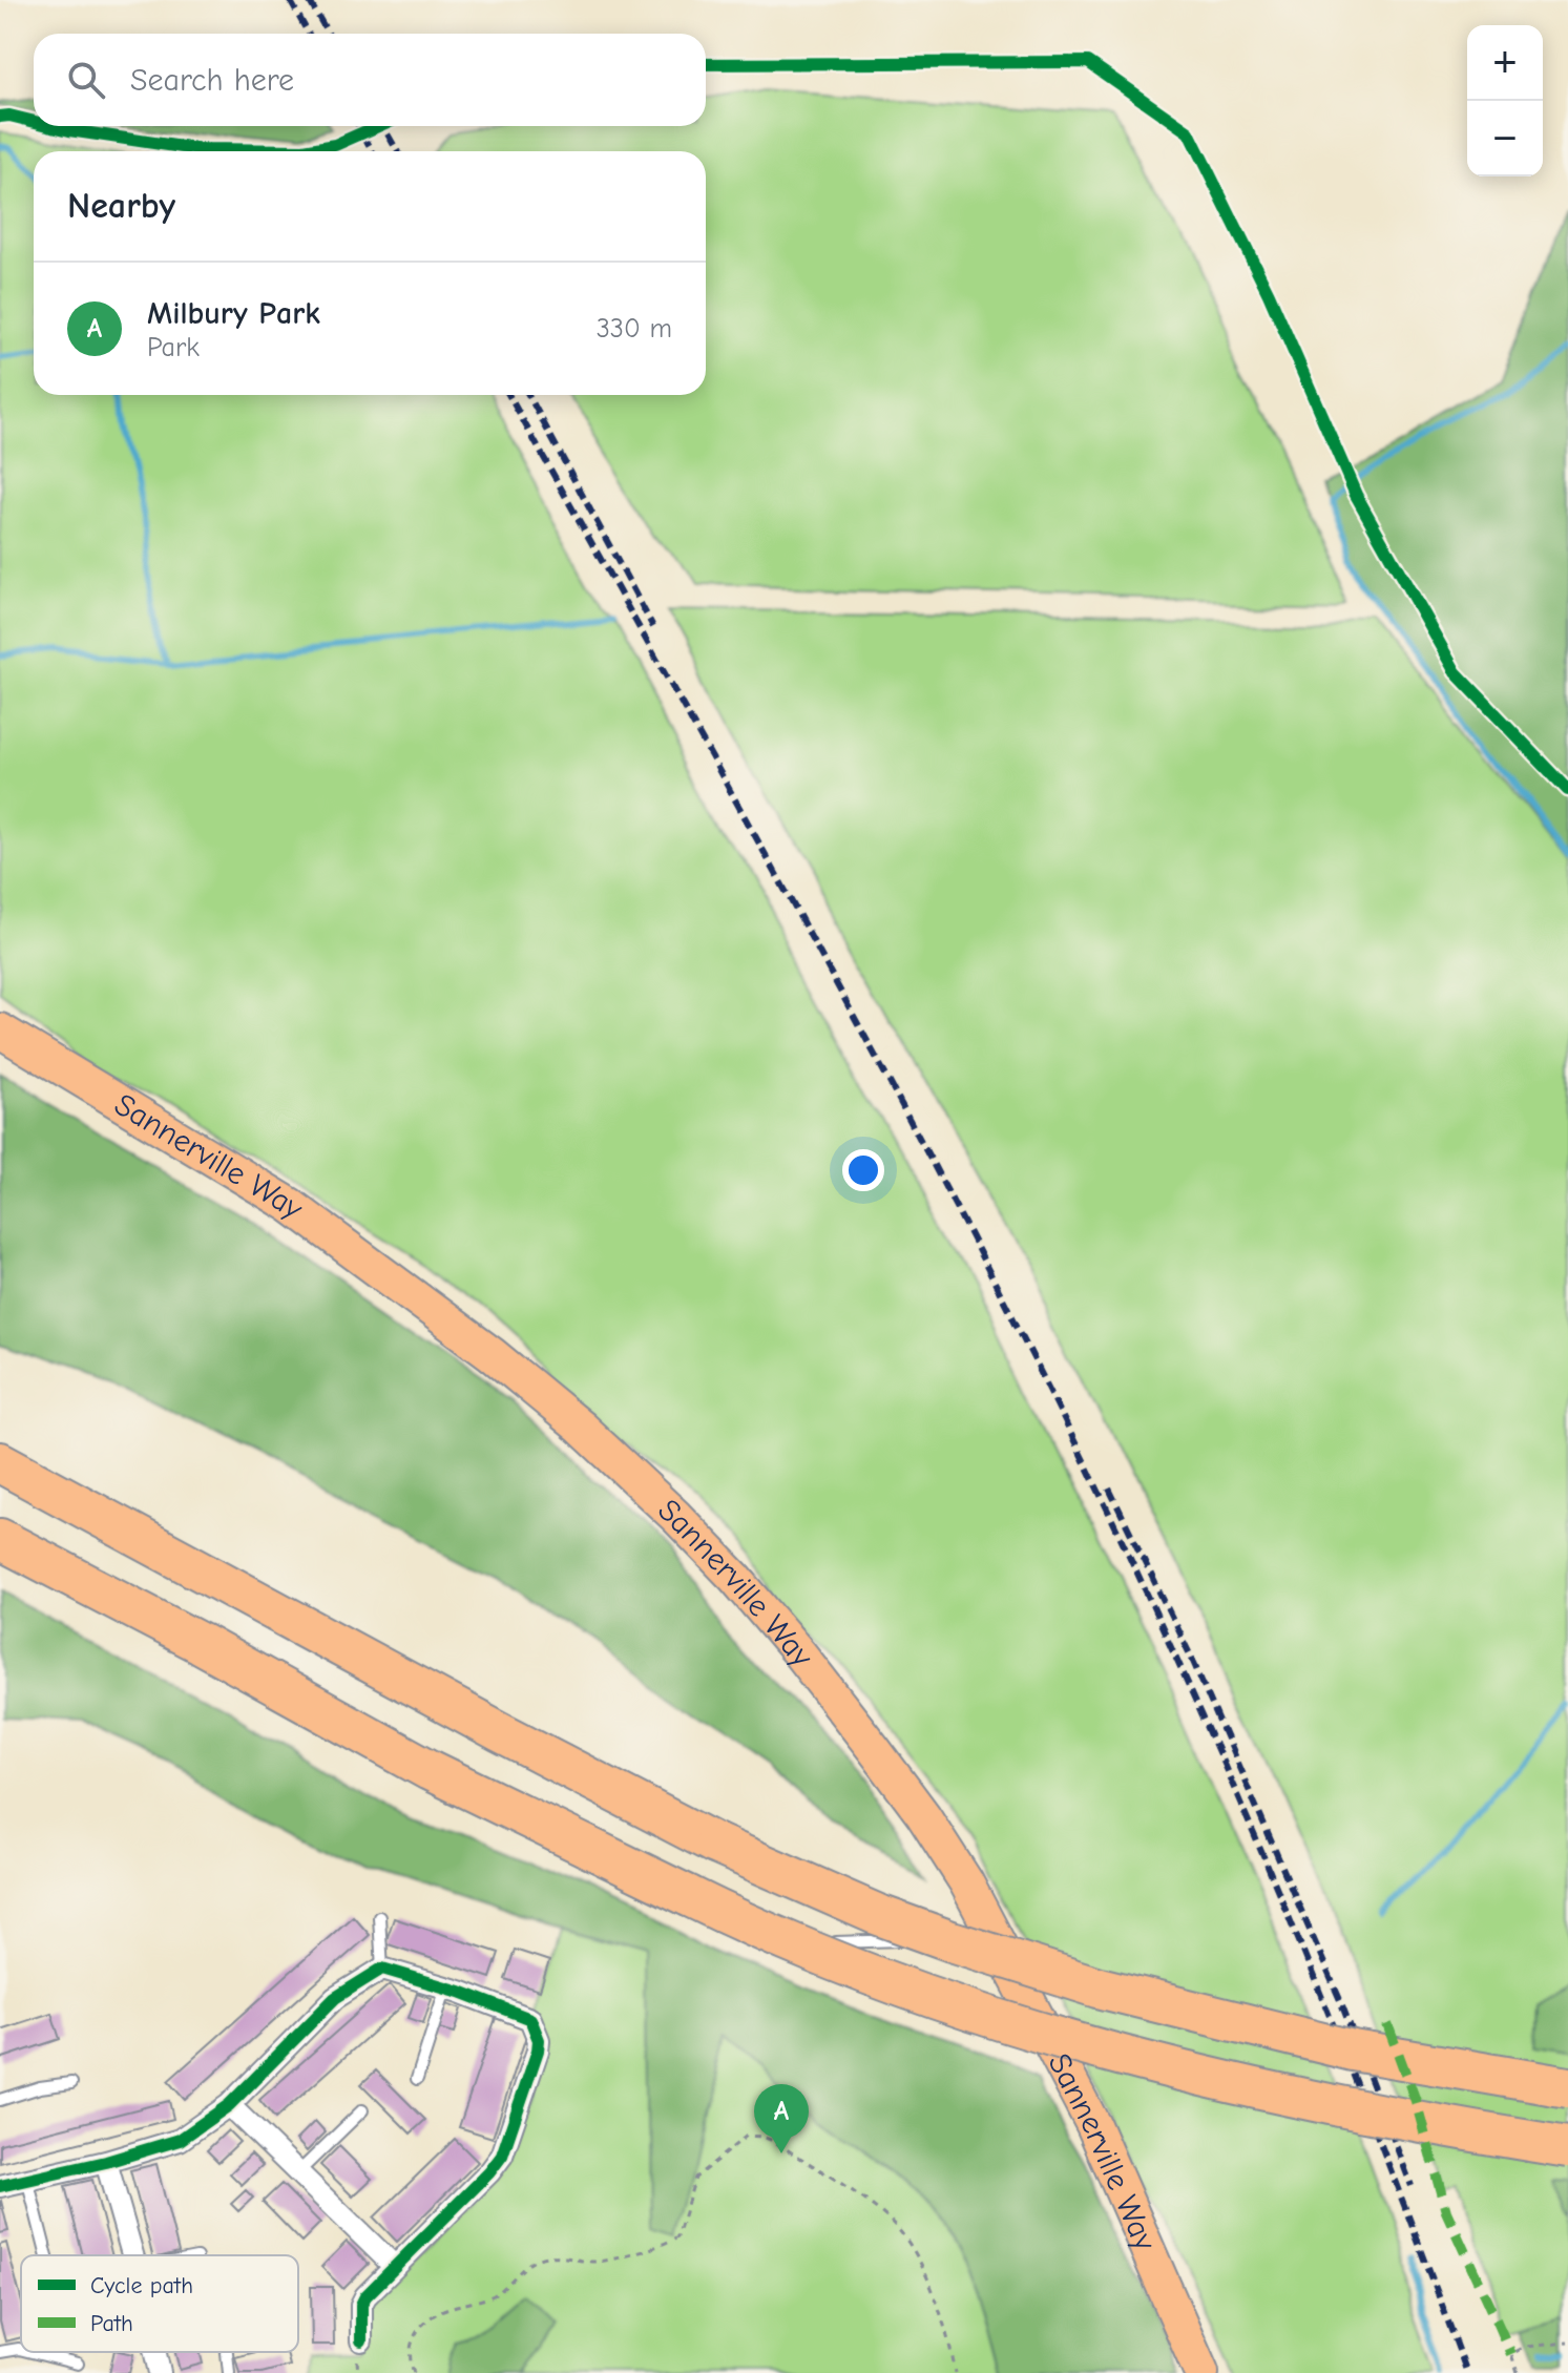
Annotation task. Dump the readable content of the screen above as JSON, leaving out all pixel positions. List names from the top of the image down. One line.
{"streets":{"main road":["Sannerville Way"]},"legend":["Cycle path","Path"],"page":{"map_buttons":["+","−"],"search":"Search here","heading":"Nearby","list":[{"mark":"A","name":"Milbury Park","note":"Park","value":"330 m"}],"pins":"A"}}
